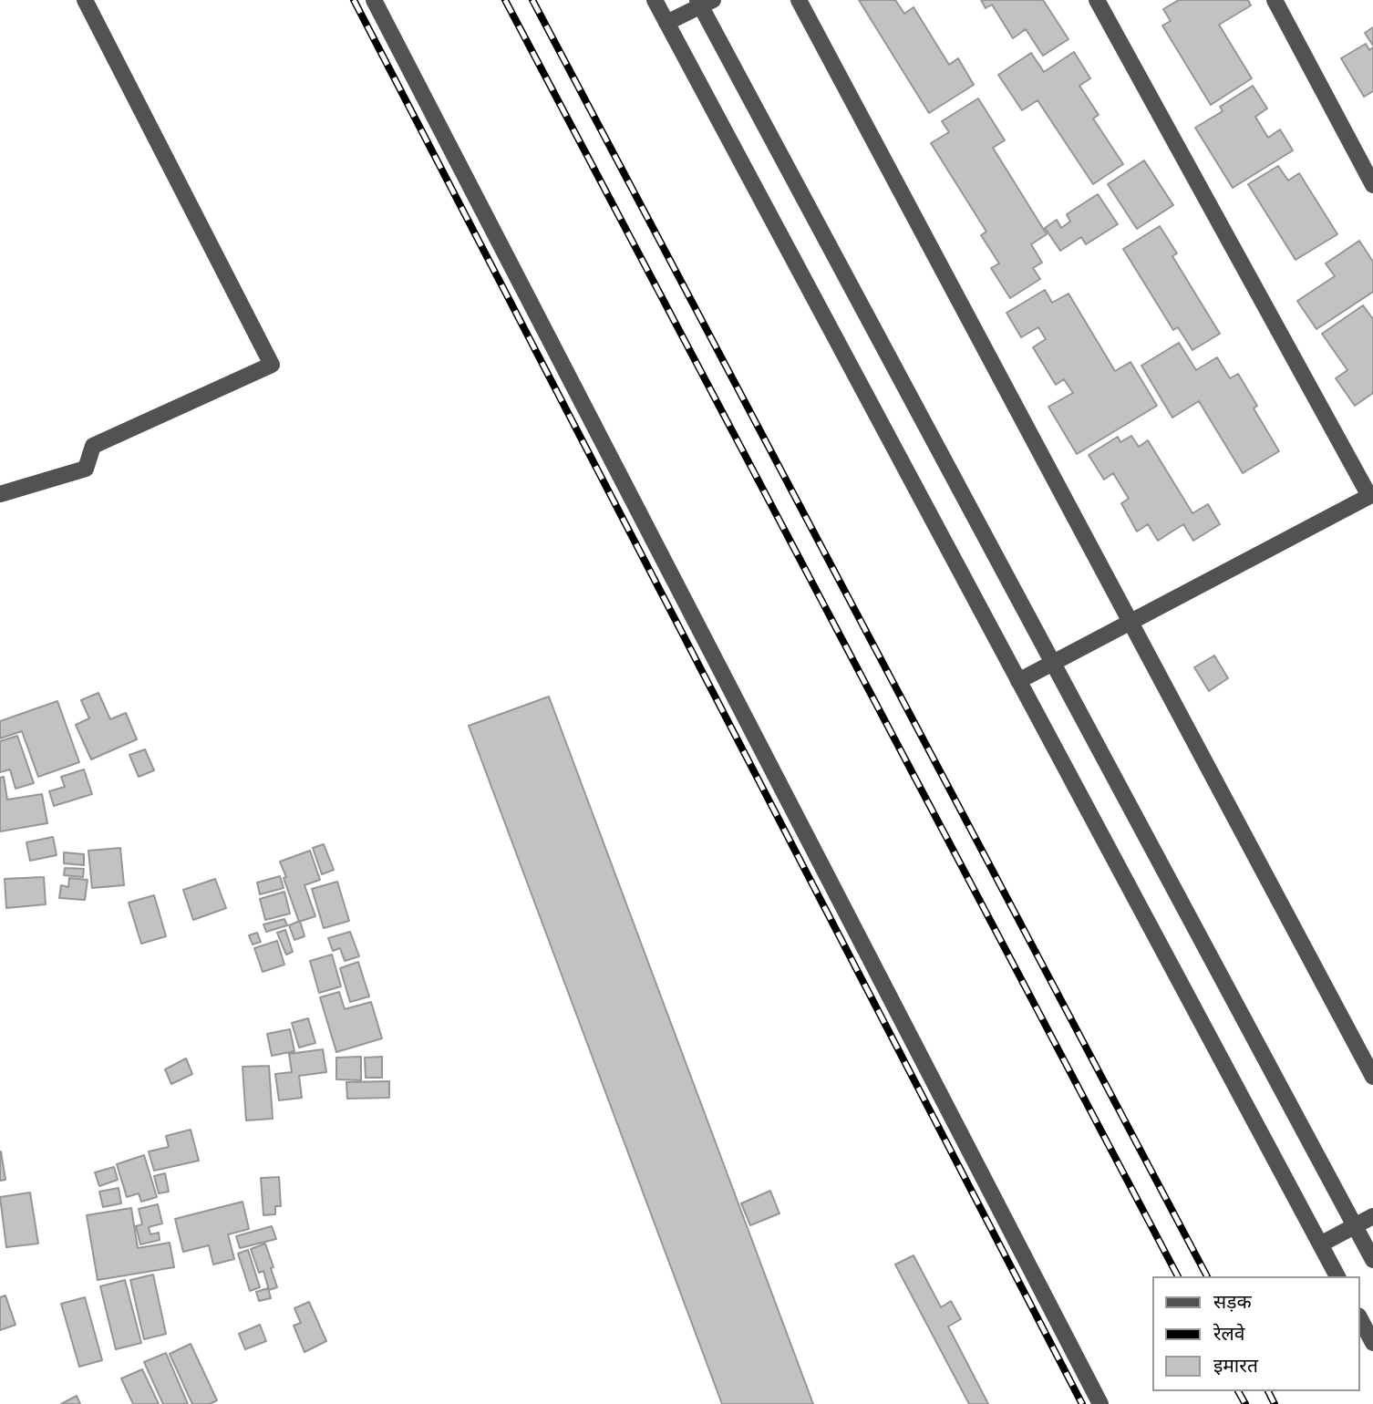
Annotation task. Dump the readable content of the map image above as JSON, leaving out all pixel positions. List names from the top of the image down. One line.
{"legend":["सड़क","रेलवे","इमारत"]}
